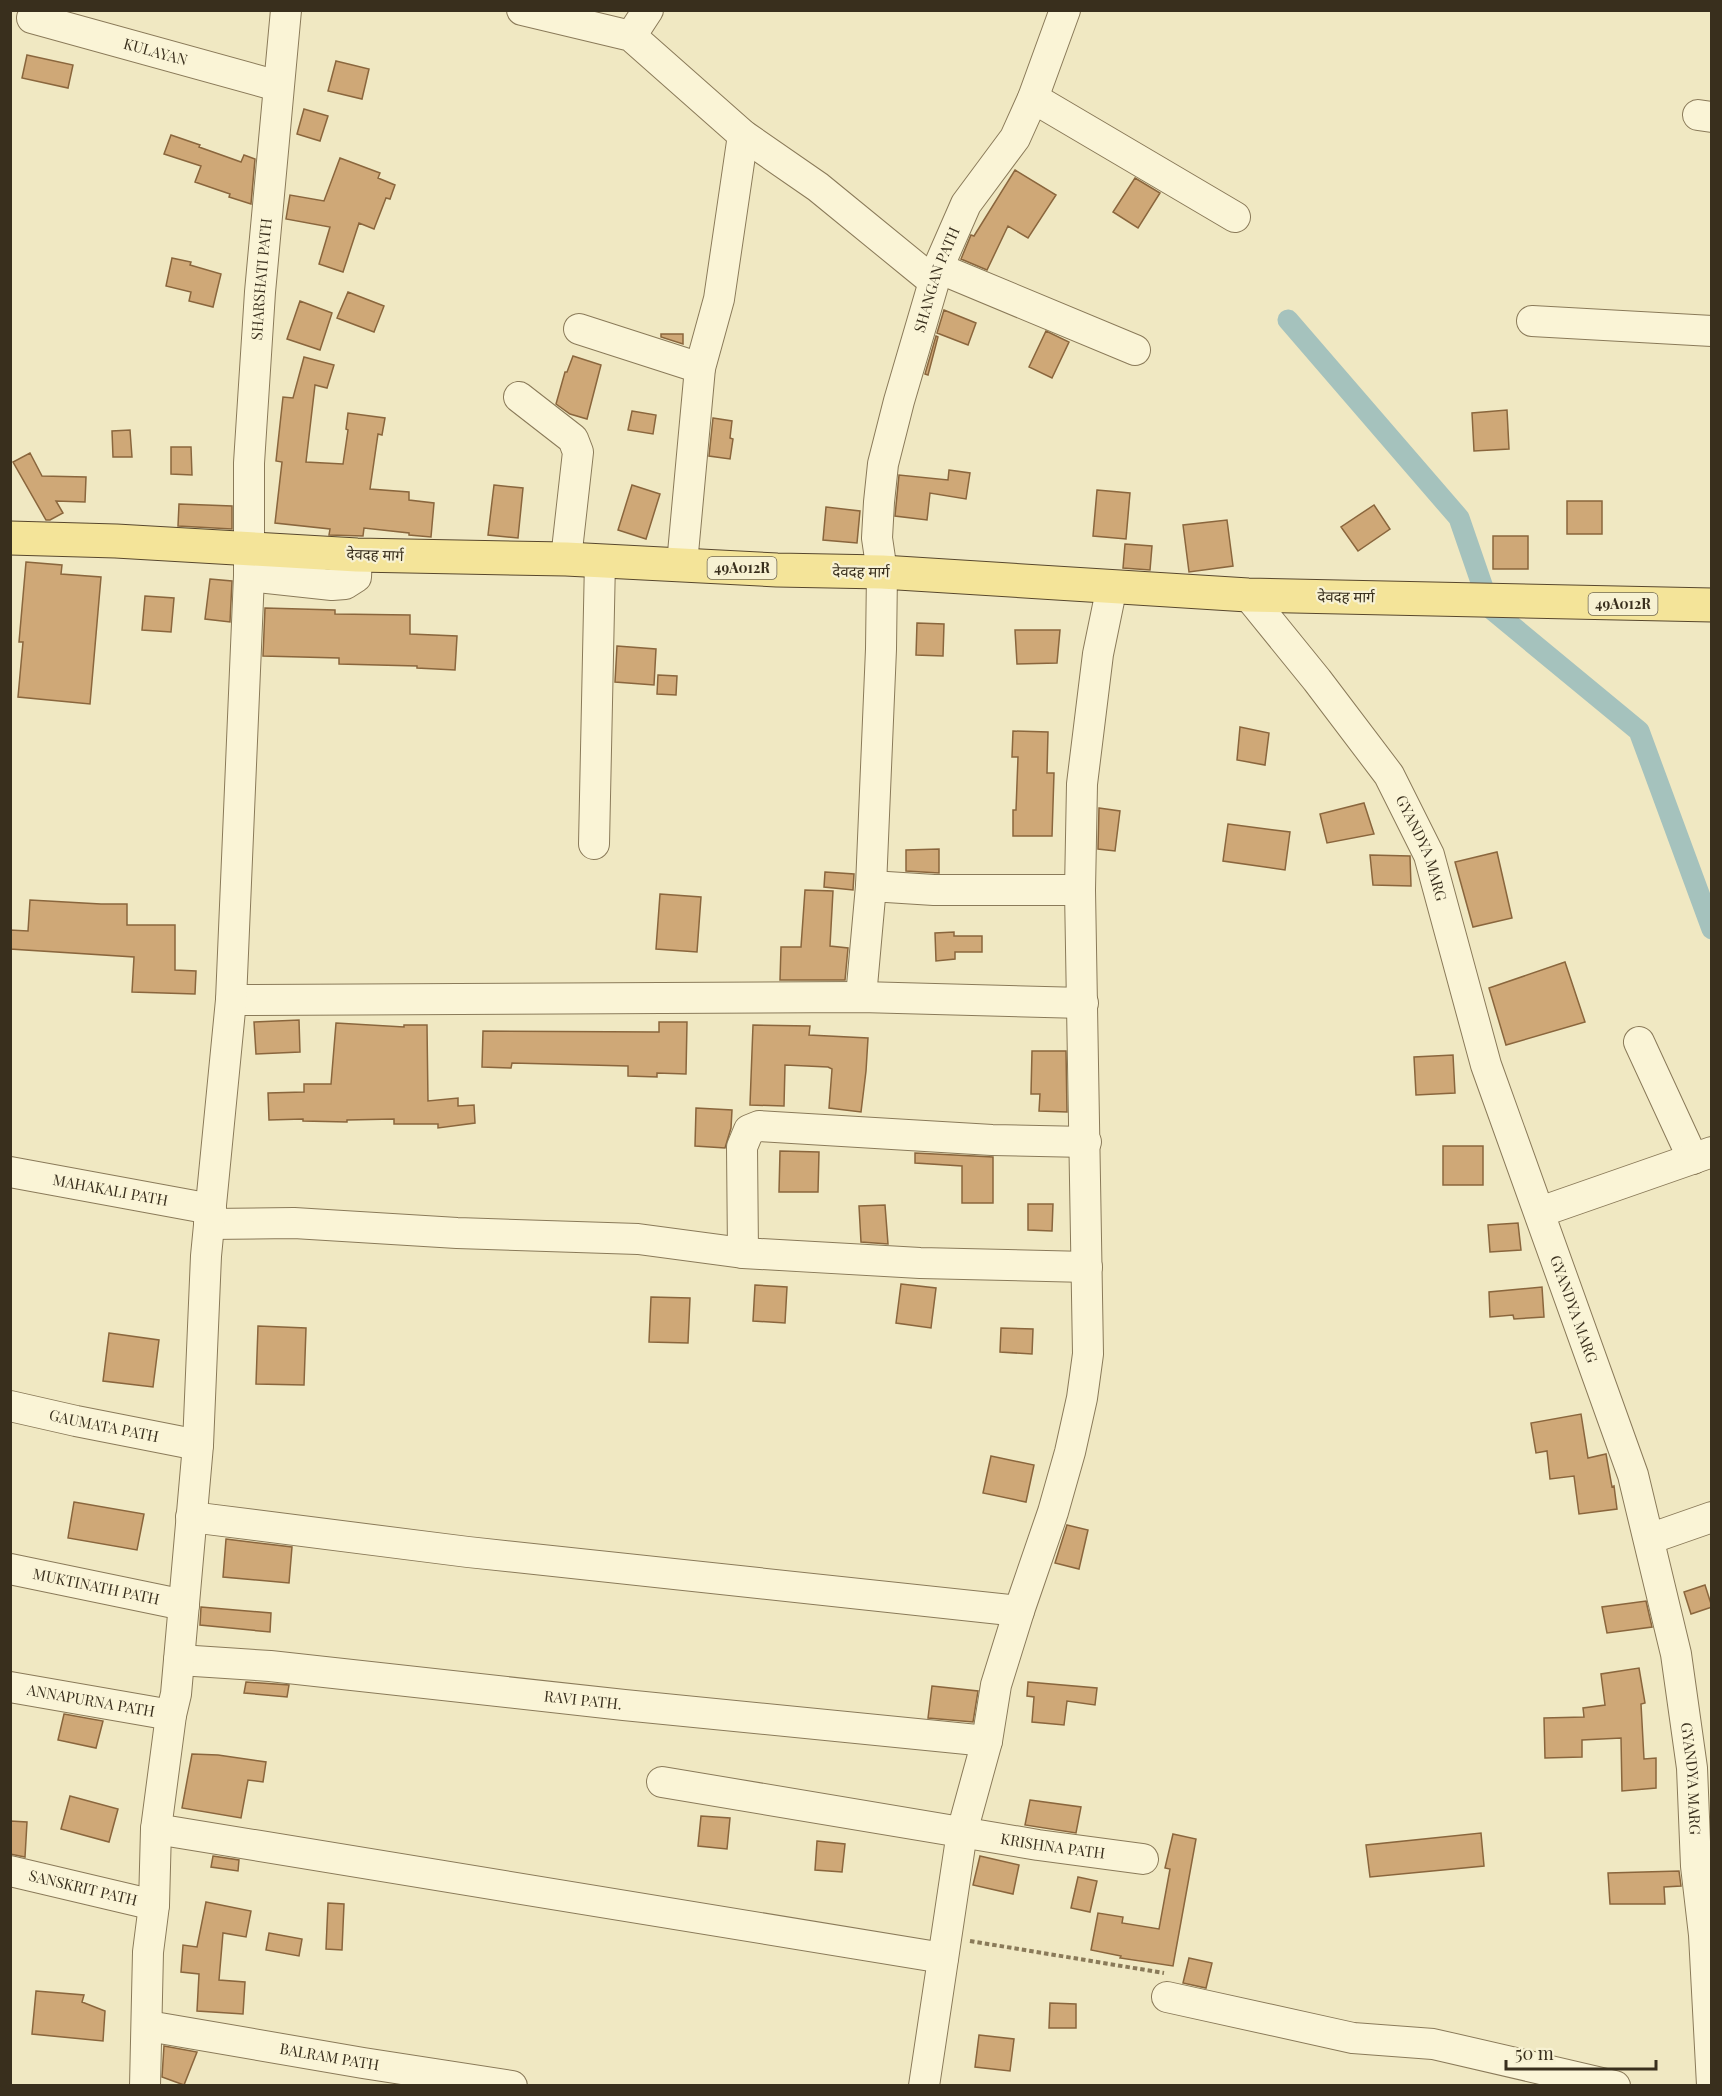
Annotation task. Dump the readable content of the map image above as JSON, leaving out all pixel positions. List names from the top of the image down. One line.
{"streets":{"main road":["देवदह मार्ग","49A012R"],"street":["KULAYAN","SHARSHATI PATH","SHANGAN PATH","GYANDYA MARG","MAHAKALI PATH","GAUMATA PATH","MUKTINATH PATH","ANNAPURNA PATH","RAVI PATH.","KRISHNA PATH","SANSKRIT PATH","BALRAM PATH"]},"crossings":[["KULAYAN","SHARSHATI PATH"],["SHARSHATI PATH","देवदह मार्ग"],["SHARSHATI PATH","MAHAKALI PATH"],["SHARSHATI PATH","GAUMATA PATH"],["SHARSHATI PATH","MUKTINATH PATH"],["SHARSHATI PATH","ANNAPURNA PATH"],["SHARSHATI PATH","RAVI PATH."],["SHARSHATI PATH","SANSKRIT PATH"],["SHARSHATI PATH","BALRAM PATH"],["SHANGAN PATH","देवदह मार्ग"],["देवदह मार्ग","GYANDYA MARG"]],"scale_bar":"50 m"}
